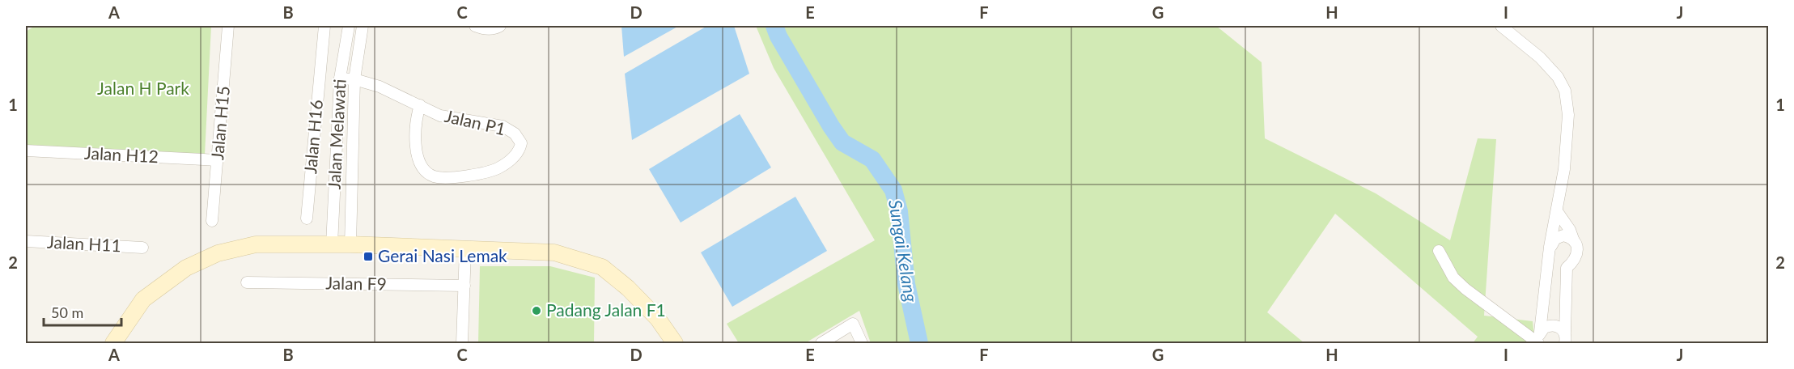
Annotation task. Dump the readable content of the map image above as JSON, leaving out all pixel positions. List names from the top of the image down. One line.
{"streets":{"street":["Jalan H15","Jalan P1","Jalan Melawati","Jalan H16","Jalan H12","Jalan H11","Jalan F9"]},"crossings":[["Jalan H15","Jalan H12"],["Jalan P1","Jalan Melawati"]],"water":["Sungai Kelang"],"parks":["Jalan H Park"],"places":{"transit":["Gerai Nasi Lemak"],"other":["Padang Jalan F1"]},"scale_bar":"50 m","grid":{"columns":["A","B","C","D","E","F","G","H","I","J"],"rows":["1","2"]}}
